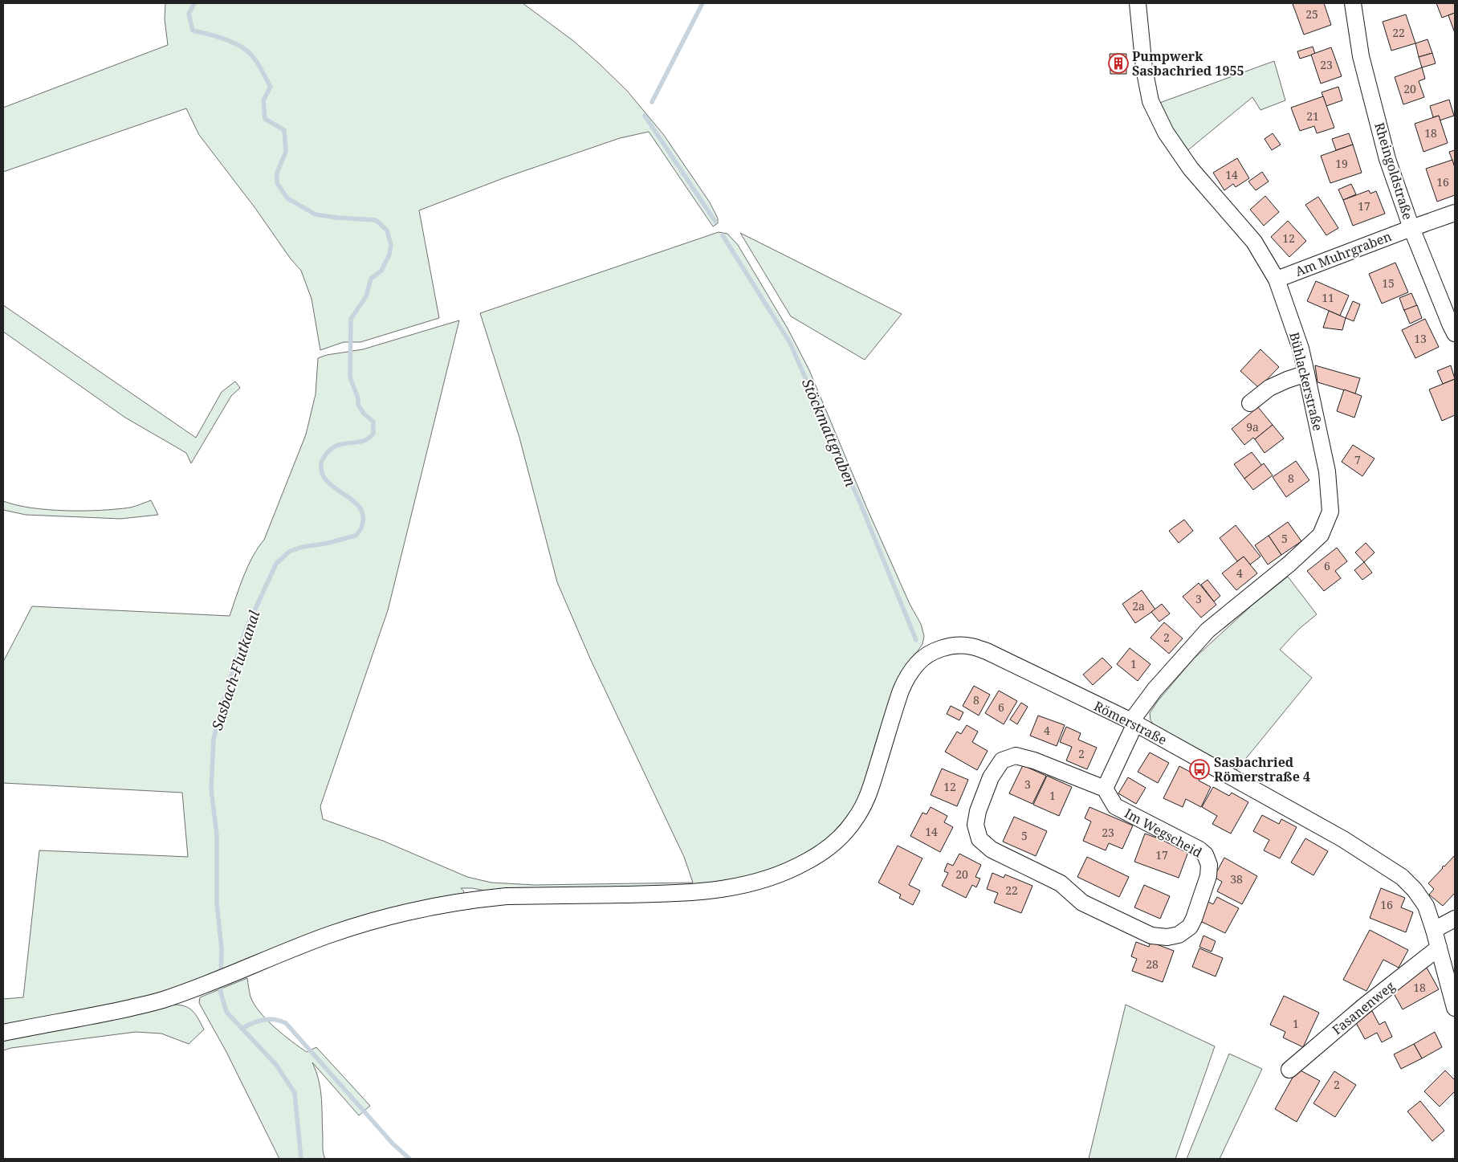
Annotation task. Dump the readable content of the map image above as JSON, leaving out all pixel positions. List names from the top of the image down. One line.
{"streets":{"street":["Rheingoldstraße","Am Muhrgraben","Bühlackerstraße","Römerstraße","Im Wegscheid","Fasanenweg"]},"crossings":[["Rheingoldstraße","Am Muhrgraben"],["Am Muhrgraben","Bühlackerstraße"],["Bühlackerstraße","Römerstraße"],["Römerstraße","Fasanenweg"]],"water":["Stöckmattgraben","Sasbach-Flutkanal"],"places":{"building":["Pumpwerk Sasbachried 1955"],"bus stop":["Sasbachried Römerstraße 4"]},"house_numbers":["25","22","23","20","21","18","19","14","16","17","12","15","11","13","9a","7","8","5","6","4","3","2a","2","1","8","6","4","2","3","12","1","14","23","5","17","20","38","22","16","28","18","1","2"]}
